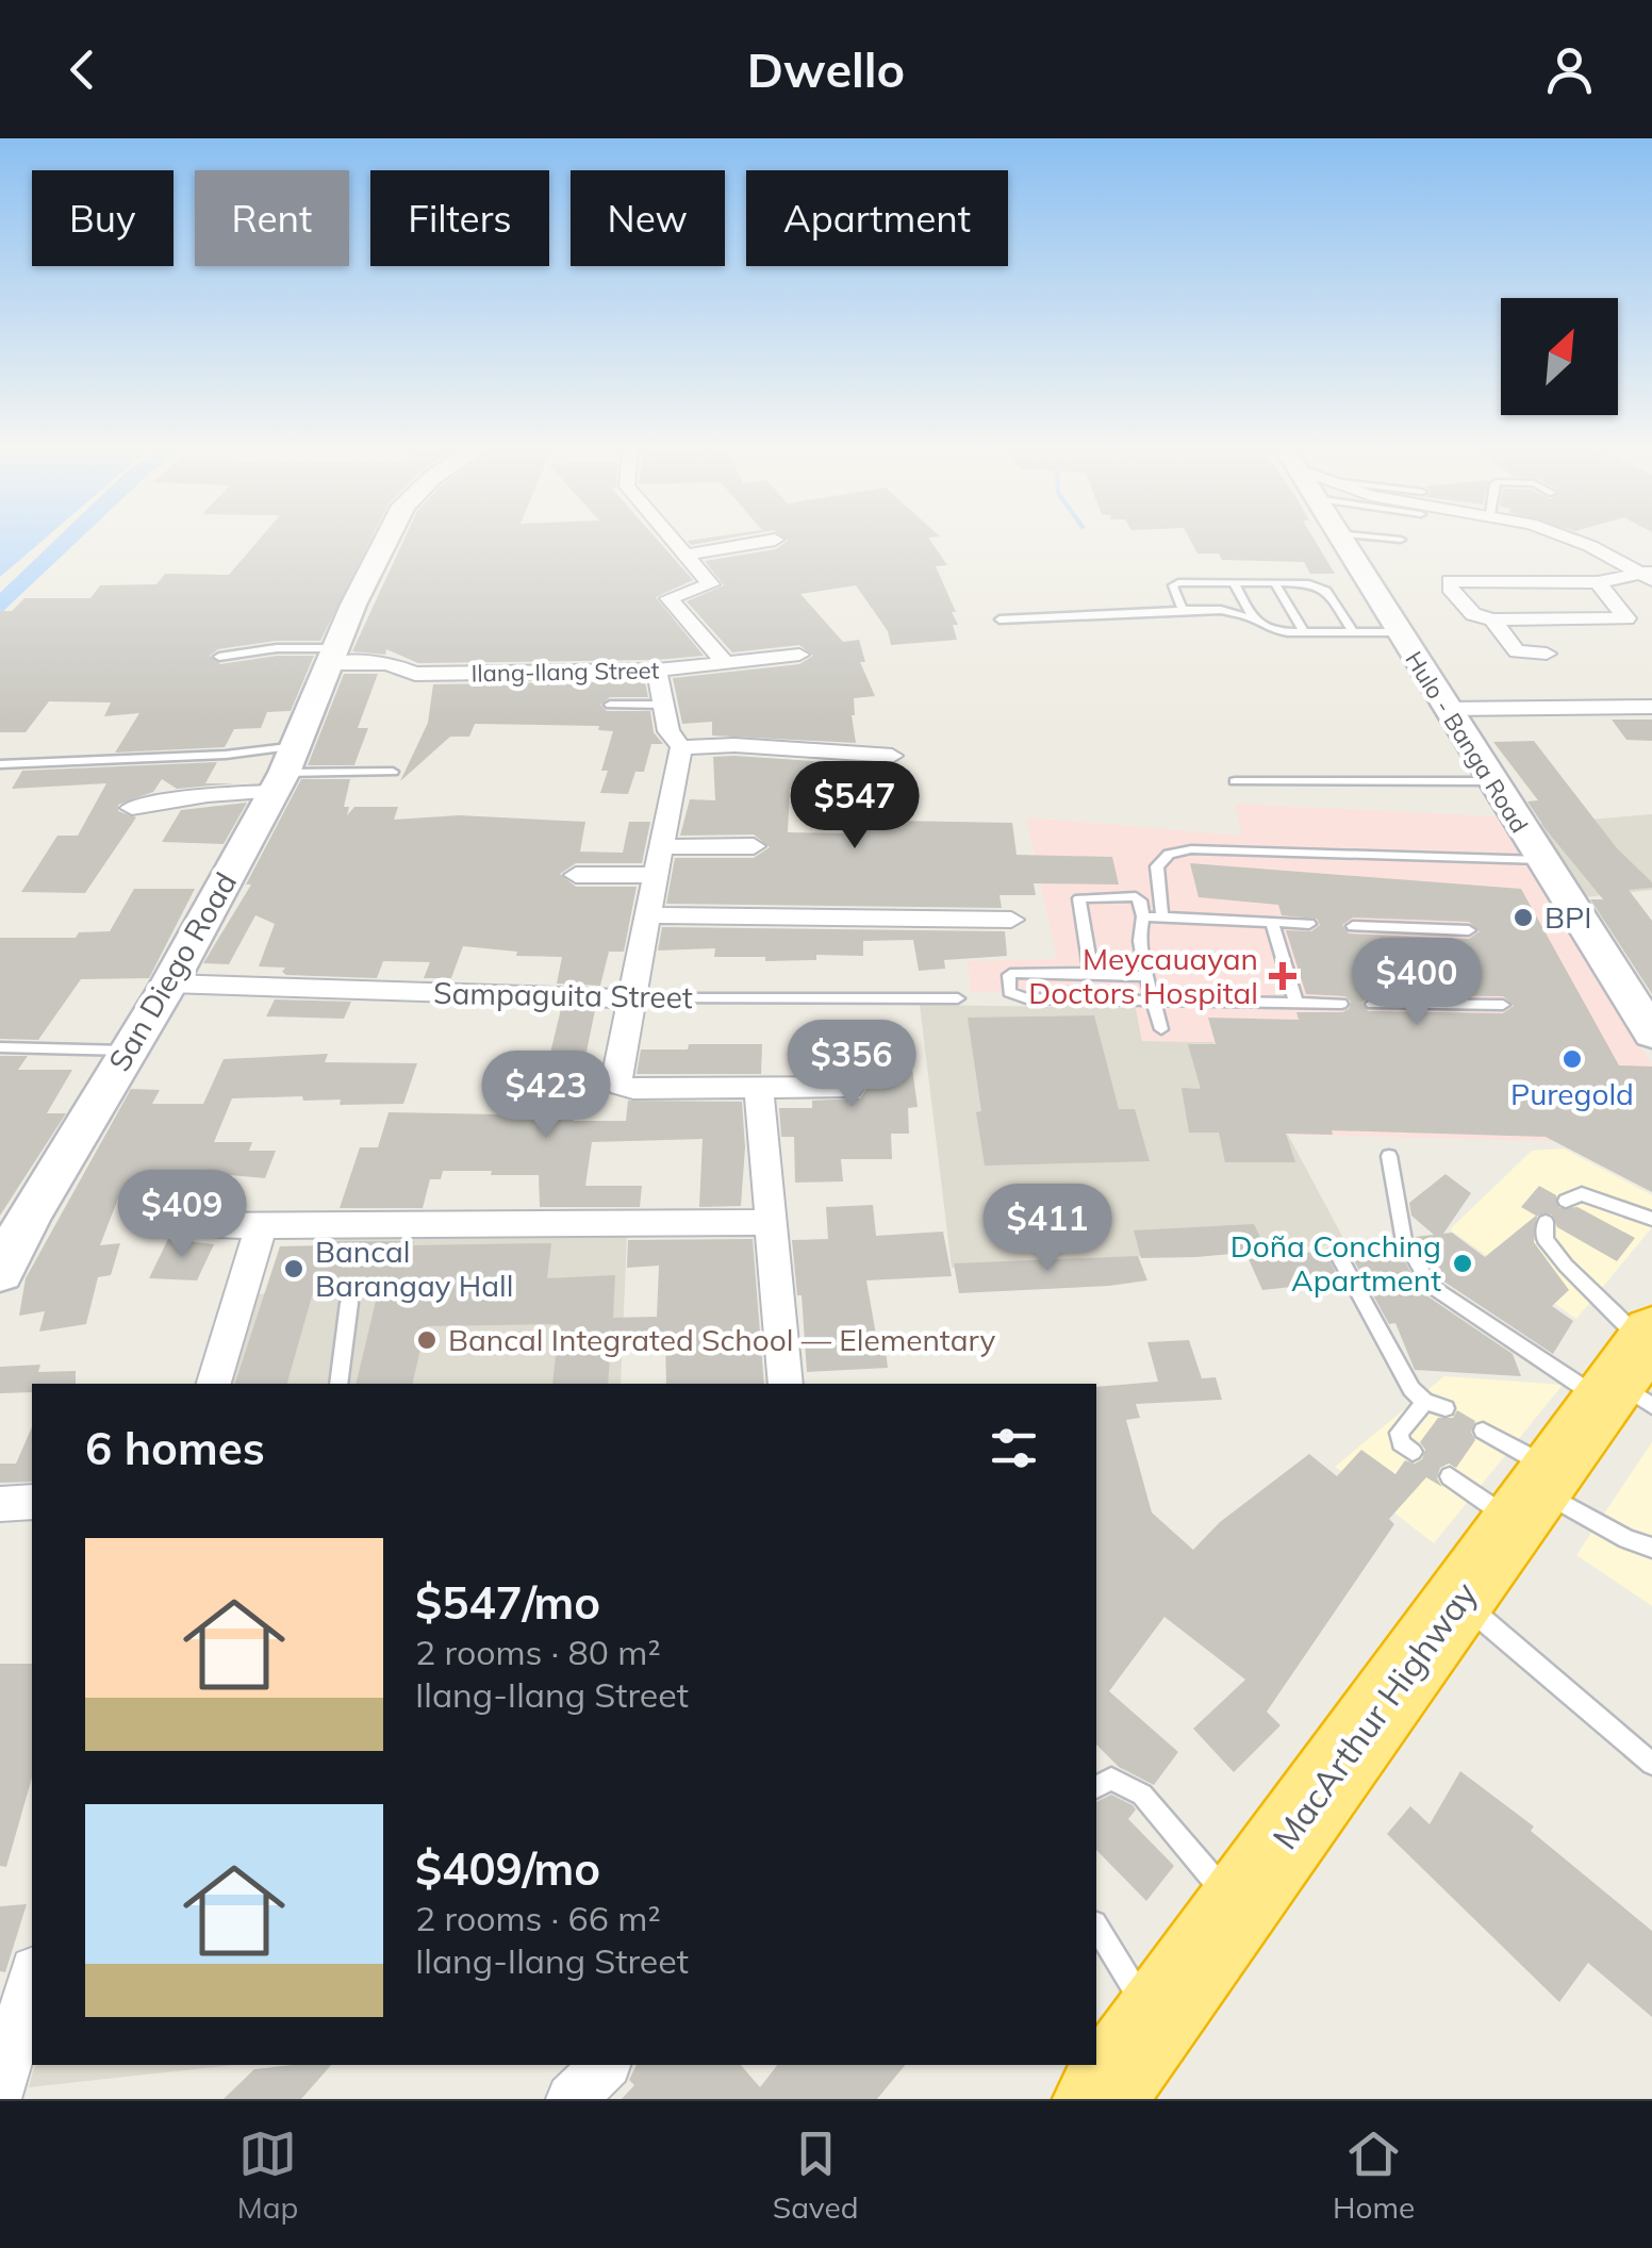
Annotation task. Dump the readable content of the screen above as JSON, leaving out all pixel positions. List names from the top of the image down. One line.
{"streets":{"highway":["MacArthur Highway"],"street":["Ilang-Ilang Street","Hulo - Banga Road","San Diego Road","Sampaguita Street"]},"crossings":[["Ilang-Ilang Street","San Diego Road"],["San Diego Road","Sampaguita Street"]],"places":{"other":["BPI","Puregold","Doña Conching Apartment","Bancal Barangay Hall","Bancal Integrated School — Elementary"],"health":["Meycauayan Doctors Hospital"]},"north":"top right","page":{"header":"Dwello","chip":["Buy","Rent","Filters","New","Apartment"],"price":["$547","$400","$356","$423","$409","$411"],"heading":"6 homes","list":[{"name":"$547/mo","note":"2 rooms · 80 m² · Ilang-Ilang Street"},{"name":"$409/mo","note":"2 rooms · 66 m² · Ilang-Ilang Street"}],"tabs":["Map","Saved","Home"]}}
